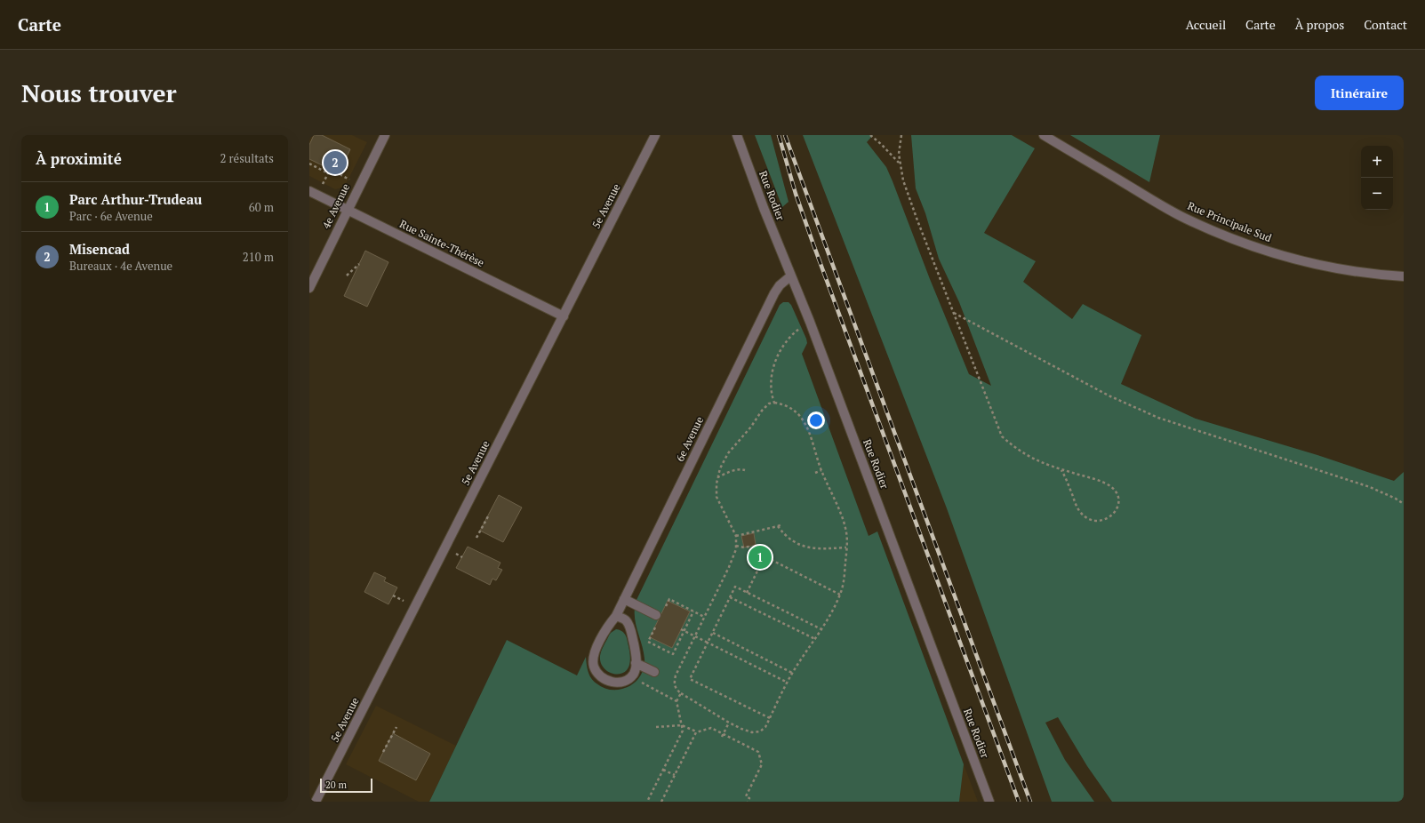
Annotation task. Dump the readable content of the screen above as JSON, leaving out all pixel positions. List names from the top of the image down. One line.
{"streets":{"street":["Rue Rodier","4e Avenue","5e Avenue","Rue Principale Sud","Rue Sainte-Thérèse","6e Avenue"]},"crossings":[["Rue Rodier","6e Avenue"],["4e Avenue","Rue Sainte-Thérèse"],["5e Avenue","Rue Sainte-Thérèse"]],"scale_bar":"20 m","page":{"header":"Carte","nav":["Accueil","Carte","À propos","Contact"],"buttons":"Itinéraire","title":"Nous trouver","heading":["À proximité","2 résultats"],"map_buttons":["+","−"],"pins":["2","1"],"list":[{"mark":"1","name":"Parc Arthur-Trudeau","note":"Parc · 6e Avenue","value":"60 m"},{"mark":"2","name":"Misencad","note":"Bureaux · 4e Avenue","value":"210 m"}],"scale":"20 m"}}
